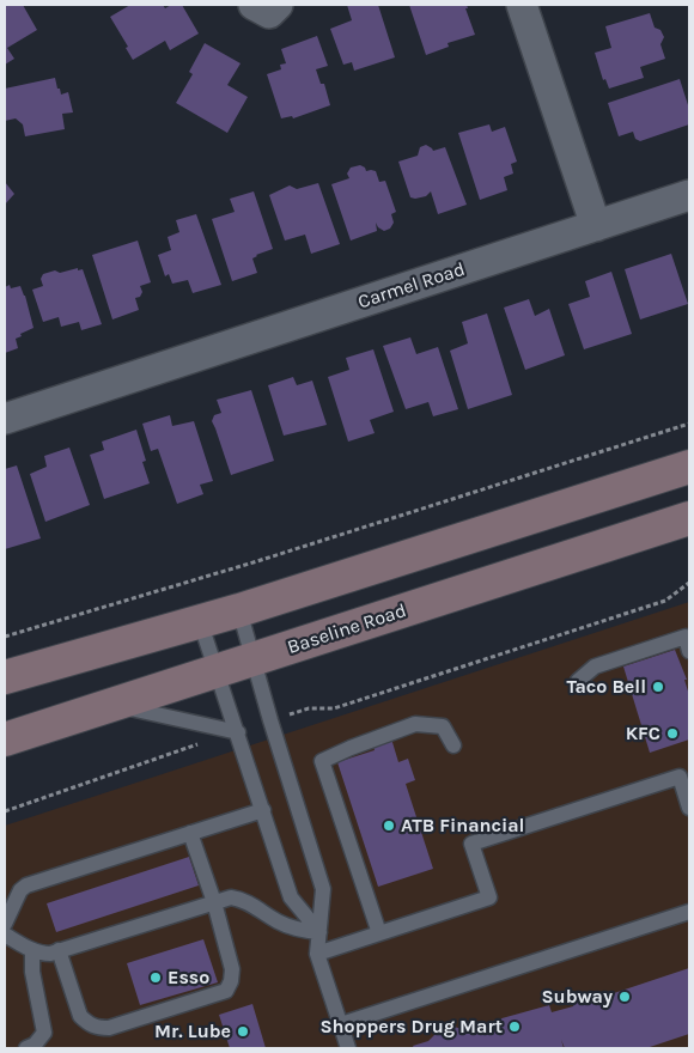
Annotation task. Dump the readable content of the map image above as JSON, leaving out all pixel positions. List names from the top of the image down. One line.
{"streets":{"main road":["Baseline Road"],"street":["Carmel Road"]},"places":["Taco Bell","KFC","ATB Financial","Esso","Subway","Shoppers Drug Mart","Mr. Lube"]}
